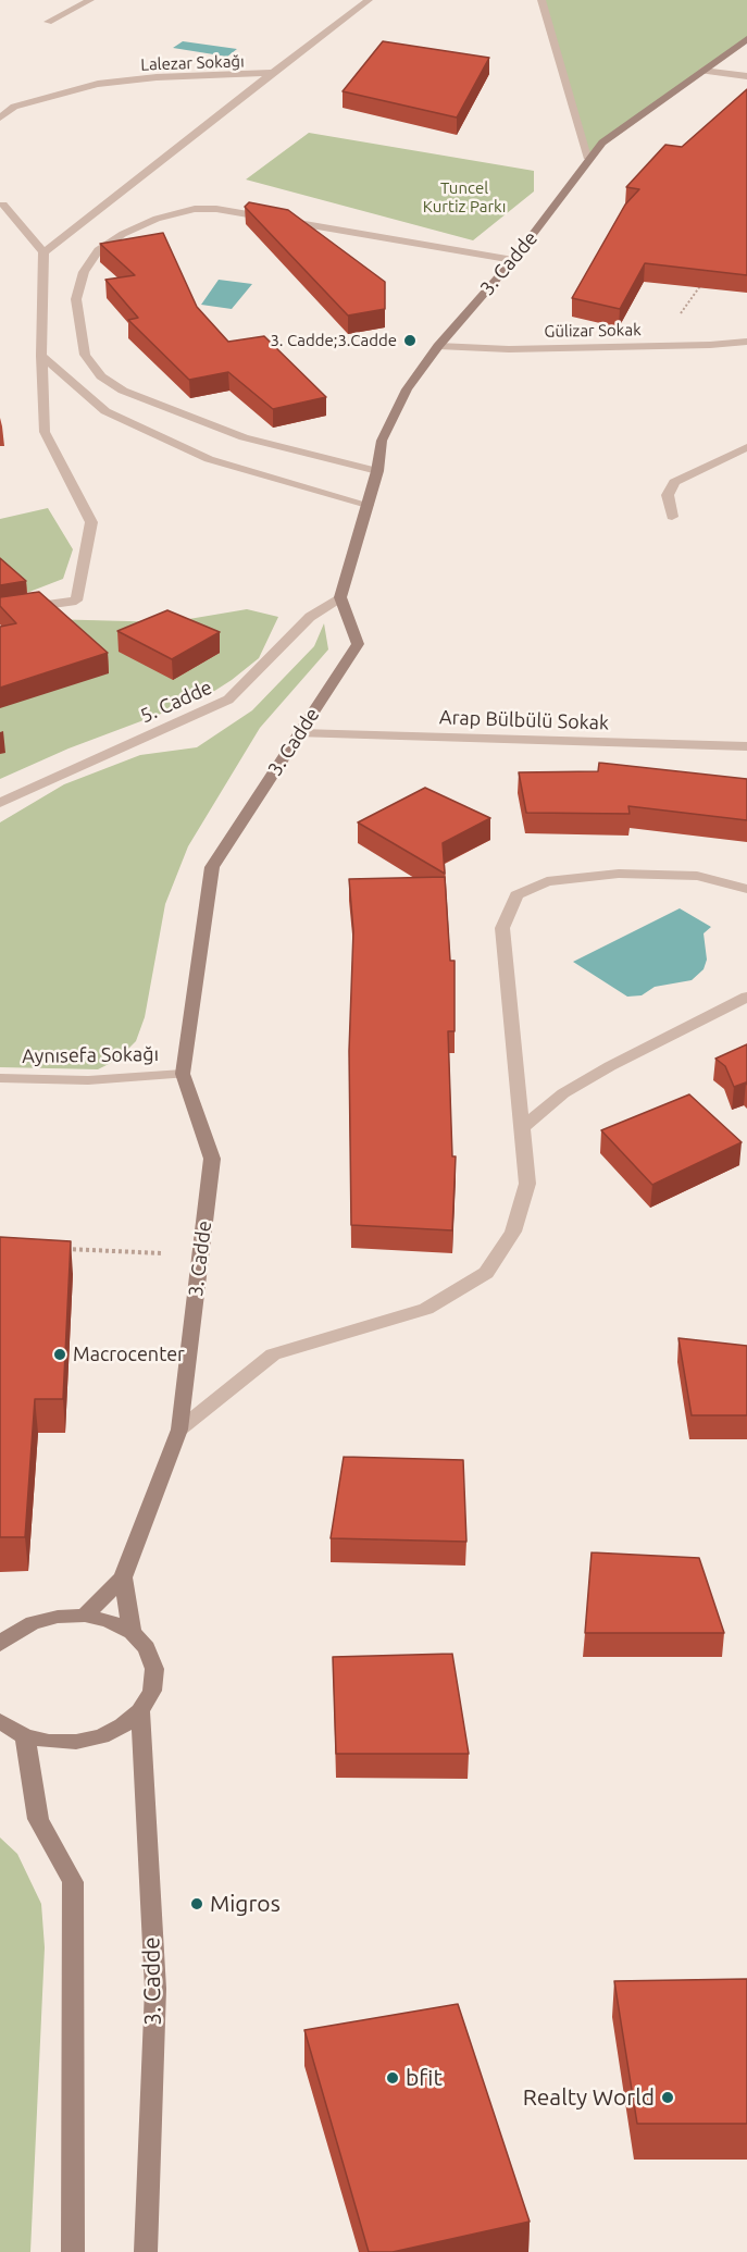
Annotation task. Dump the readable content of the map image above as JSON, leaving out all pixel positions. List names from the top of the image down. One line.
{"streets":{"main road":["3. Cadde"],"street":["Lalezar Sokağı","Gülizar Sokak","5. Cadde","Arap Bülbülü Sokak","Aynısefa Sokağı"]},"crossings":[["3. Cadde","Gülizar Sokak"],["3. Cadde","5. Cadde"],["3. Cadde","Arap Bülbülü Sokak"],["3. Cadde","Aynısefa Sokağı"]],"parks":["Tuncel Kurtiz Parkı"],"places":["3. Cadde;3.Cadde","Macrocenter","Migros","bfit","Realty World"]}
